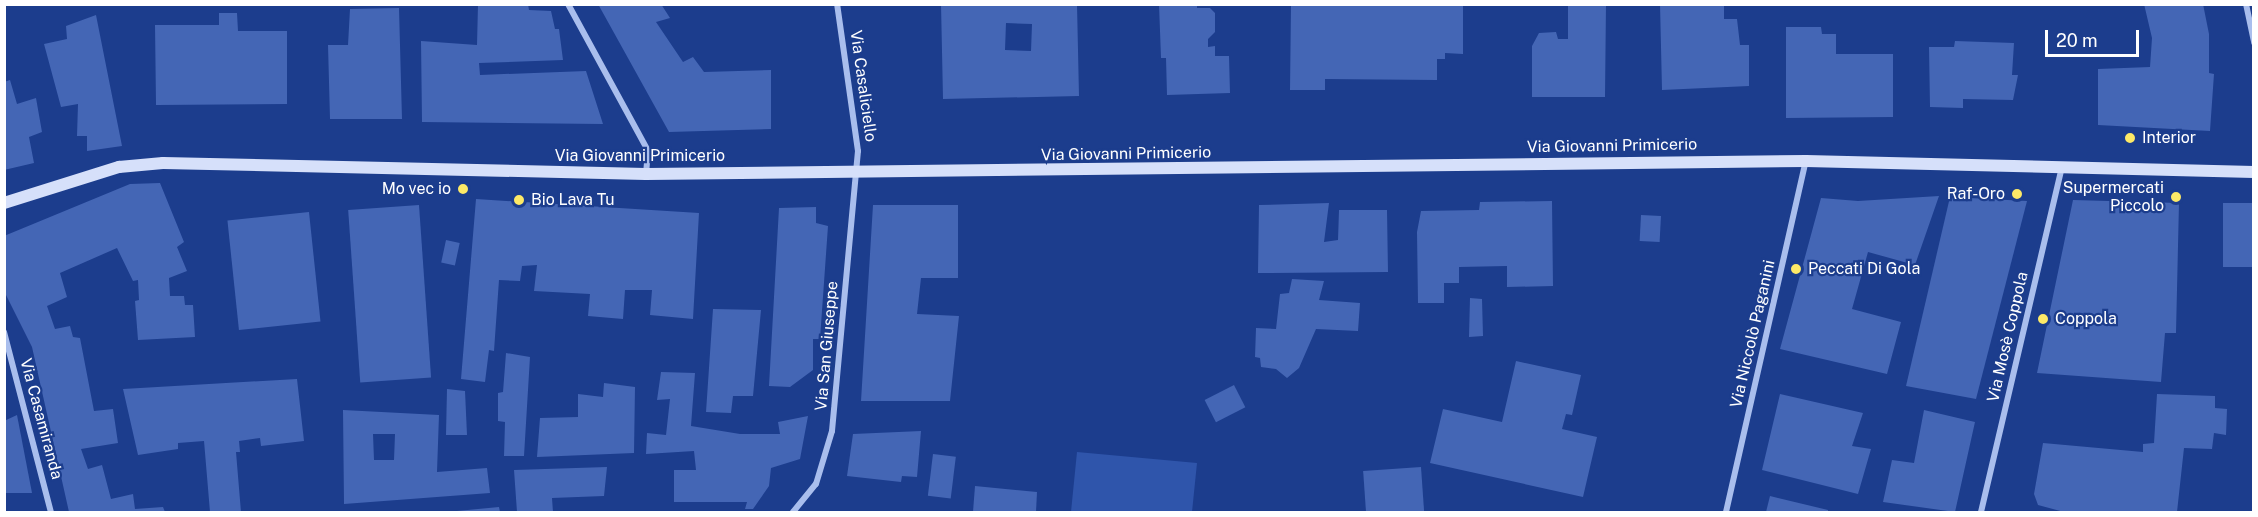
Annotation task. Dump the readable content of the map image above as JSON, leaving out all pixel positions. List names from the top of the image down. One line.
{"streets":{"street":["Via Casaliciello","Via Giovanni Primicerio","Via Niccolò Paganini","Via Mosè Coppola","Via San Giuseppe","Via Casamiranda"]},"crossings":[["Via Casaliciello","Via Giovanni Primicerio"],["Via Casaliciello","Via San Giuseppe"],["Via Giovanni Primicerio","Via Niccolò Paganini"],["Via Giovanni Primicerio","Via Mosè Coppola"],["Via Giovanni Primicerio","Via San Giuseppe"]],"places":["Interior","Mo vec io","Raf-Oro","Supermercati Piccolo","Bio Lava Tu","Peccati Di Gola","Coppola"],"scale_bar":"20 m"}
